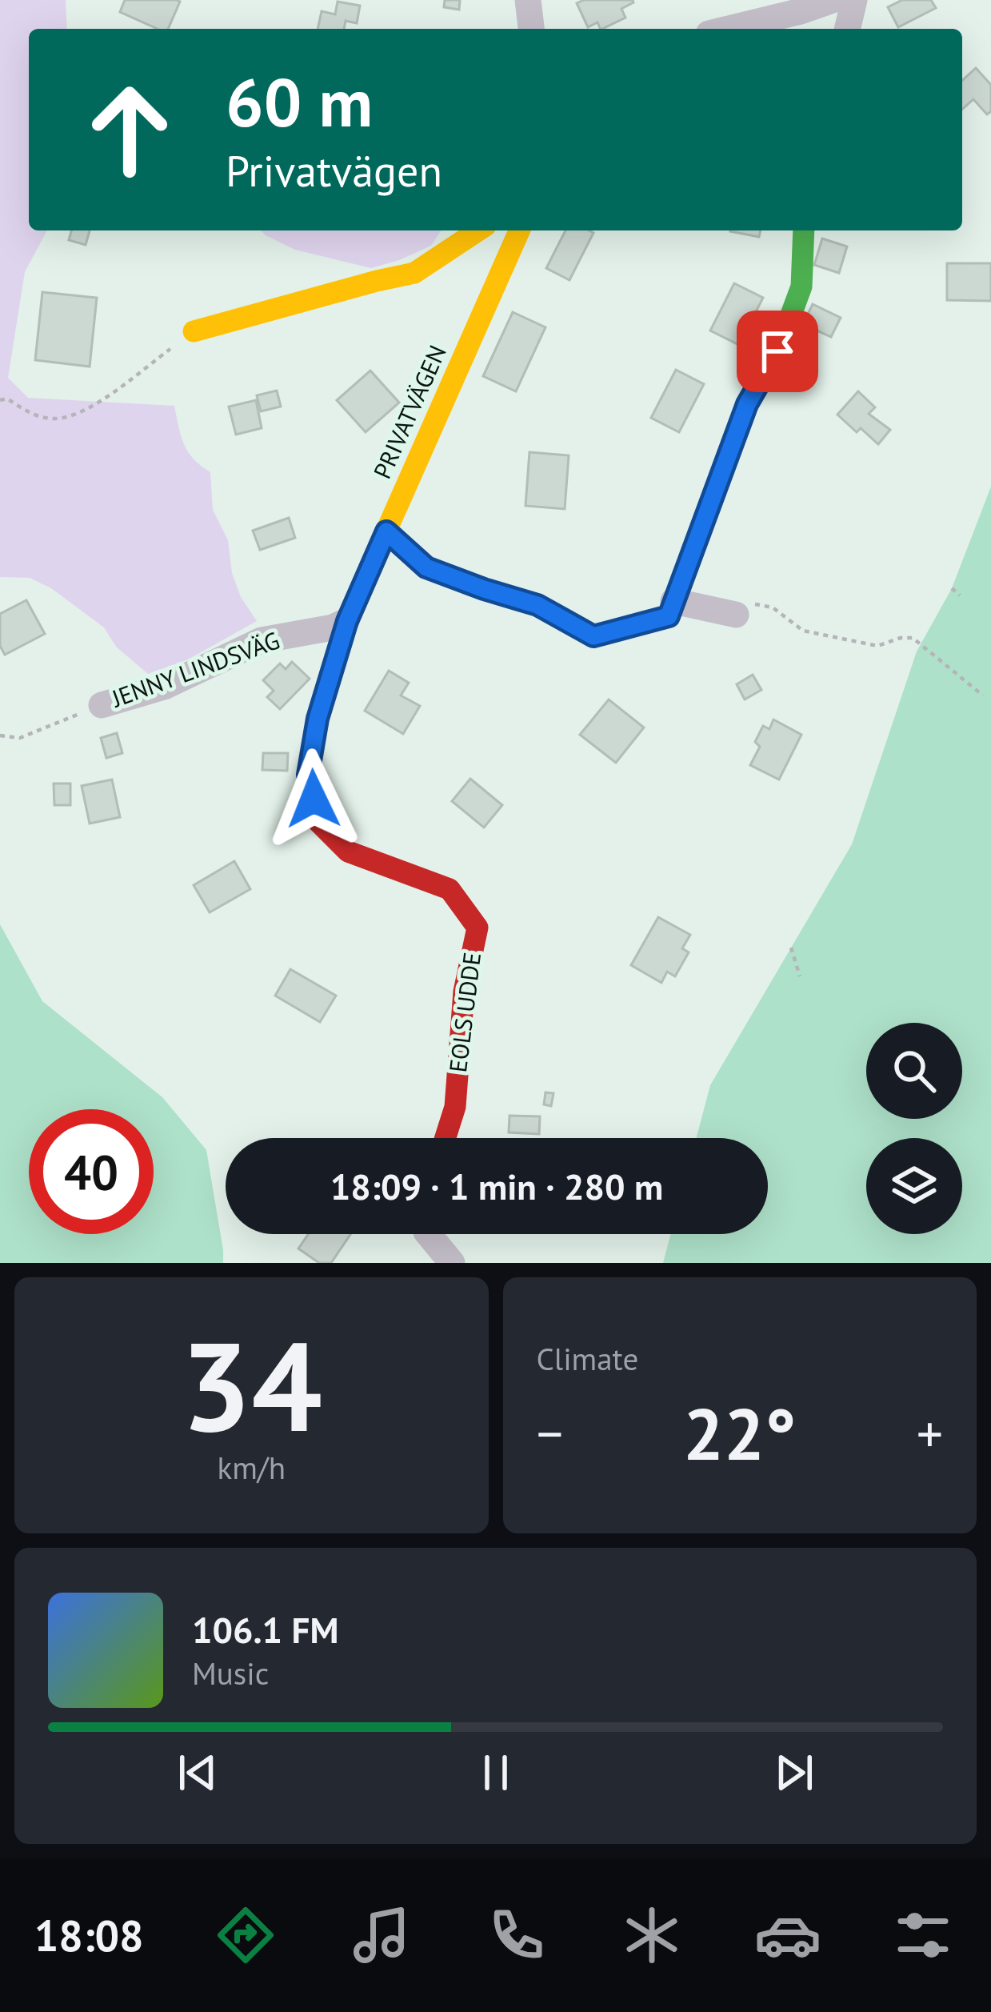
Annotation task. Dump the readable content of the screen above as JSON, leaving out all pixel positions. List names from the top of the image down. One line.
{"streets":{"street":["PRIVATVÄGEN","JENNY LINDSVÄG","EOLS UDDE"]},"crossings":[["PRIVATVÄGEN","JENNY LINDSVÄG"],["PRIVATVÄGEN","EOLS UDDE"],["JENNY LINDSVÄG","EOLS UDDE"]],"page":{"turn":["60 m","Privatvägen"],"limit":"40","trip":"18:09 · 1 min · 280 m","tile":[["34","km/h"],"Climate"],"heat":["−","22°","+"],"song":["106.1 FM","Music"],"tabs":"18:08"}}
